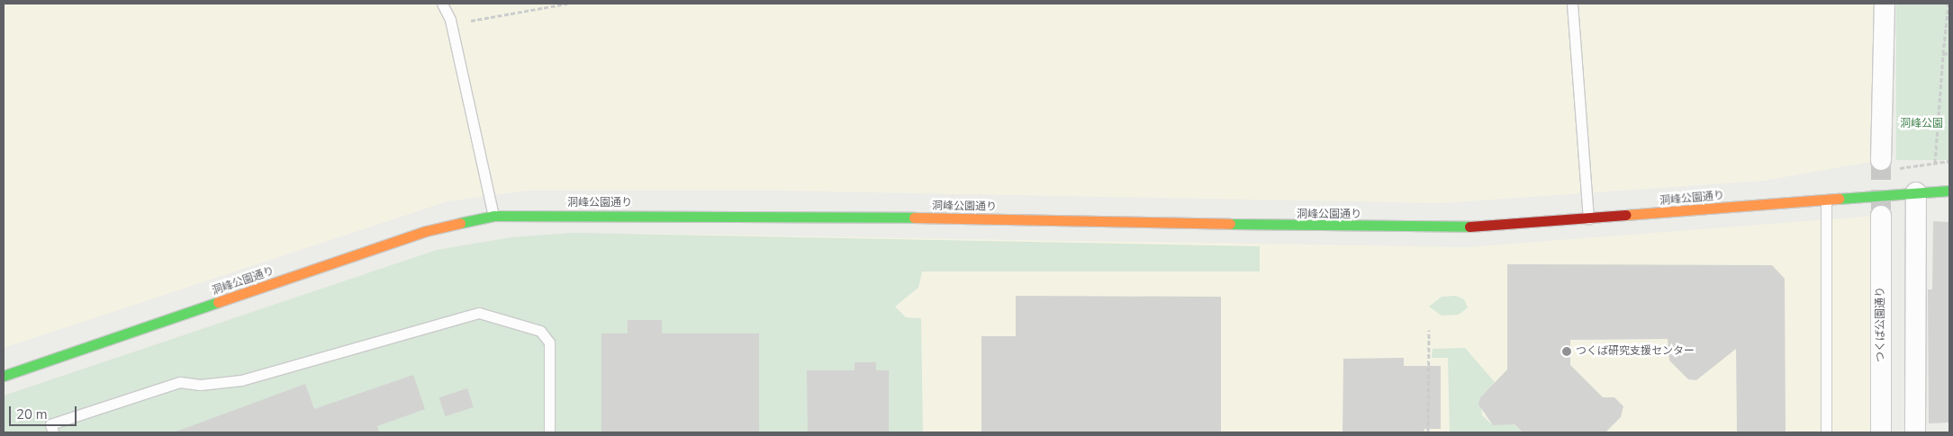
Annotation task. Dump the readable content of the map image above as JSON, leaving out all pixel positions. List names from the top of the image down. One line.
{"streets":{"street":["洞峰公園通り","つくば公園通り"]},"parks":["洞峰公園"],"places":["つくば研究支援センター"],"scale_bar":"20 m"}
